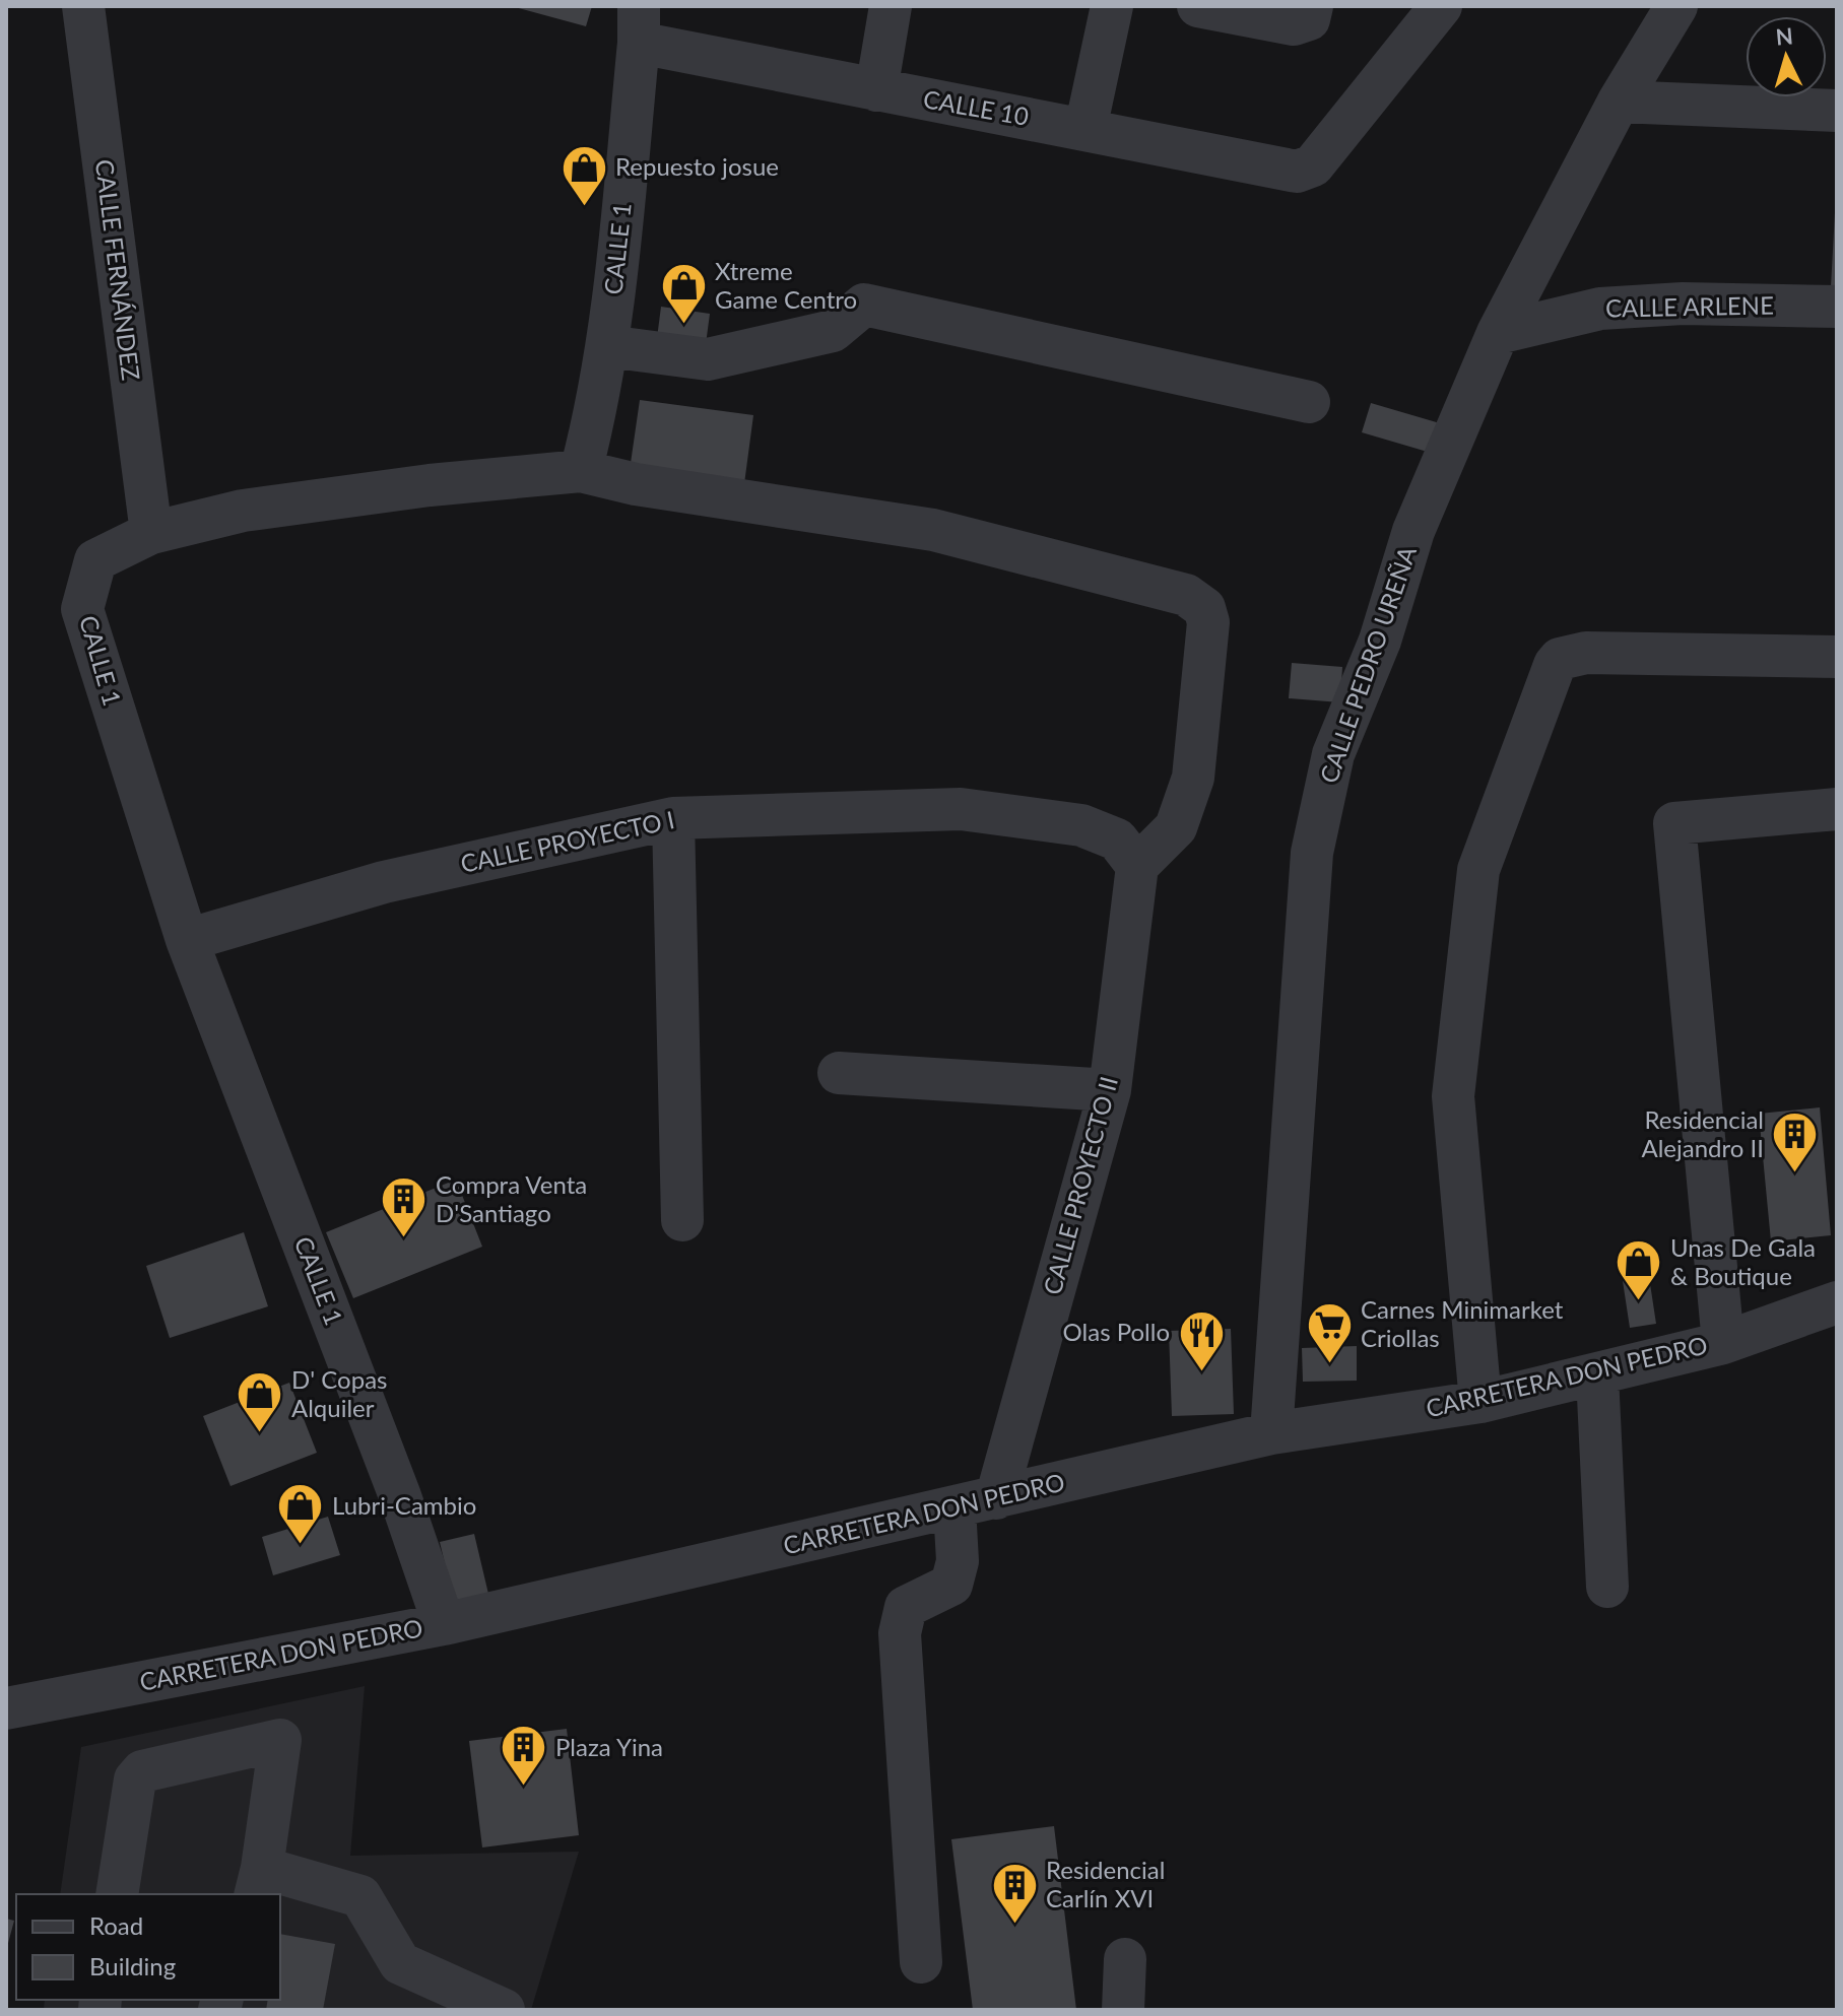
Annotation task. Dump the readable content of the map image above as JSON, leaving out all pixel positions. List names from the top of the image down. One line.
{"streets":{"street":["CALLE 10","CALLE 1","CALLE FERNÁNDEZ","CALLE ARLENE","CALLE PEDRO UREÑA","CALLE PROYECTO I","CALLE PROYECTO II","CARRETERA DON PEDRO"]},"crossings":[["CALLE 10","CALLE 1"],["CALLE 1","CALLE FERNÁNDEZ"],["CALLE 1","CALLE PROYECTO I"],["CALLE 1","CARRETERA DON PEDRO"],["CALLE ARLENE","CALLE PEDRO UREÑA"],["CALLE PEDRO UREÑA","CARRETERA DON PEDRO"],["CALLE PROYECTO I","CALLE PROYECTO II"],["CALLE PROYECTO II","CARRETERA DON PEDRO"]],"places":{"shop":["Repuesto josue","Xtreme Game Centro","Unas De Gala & Boutique","D' Copas Alquiler","Lubri-Cambio"],"building":["Residencial Alejandro II","Compra Venta D'Santiago","Plaza Yina","Residencial Carlín XVI"],"supermarket":["Carnes Minimarket Criollas"],"restaurant":["Olas Pollo"]},"legend":["Road","Building"],"north":"top"}
